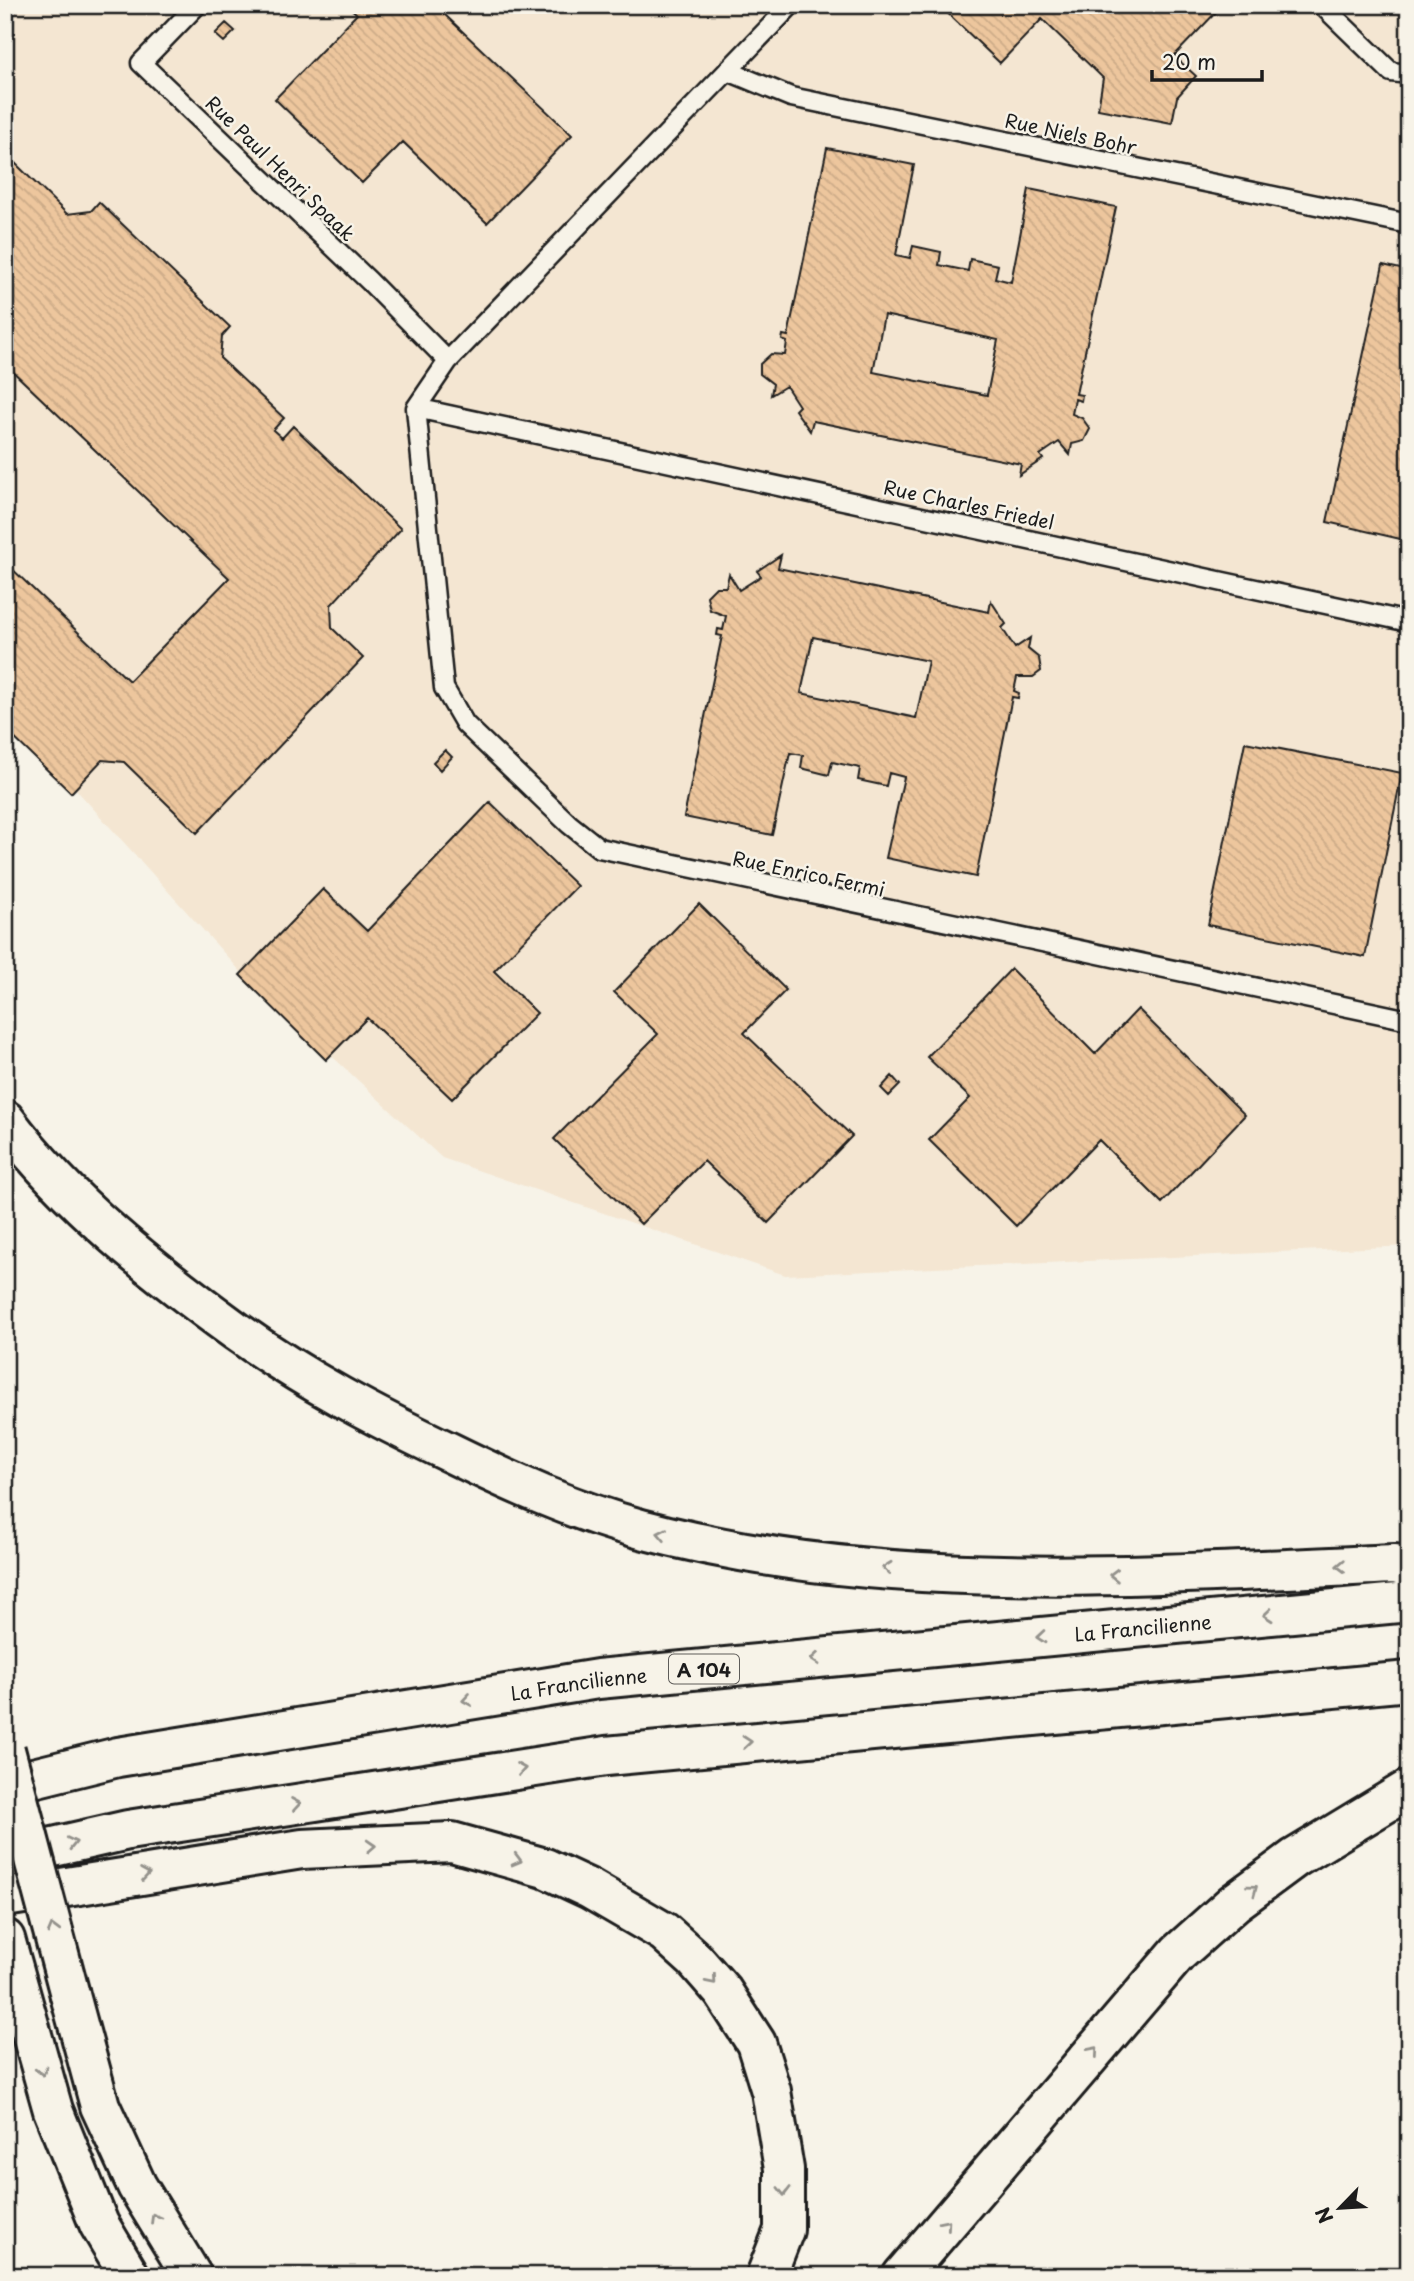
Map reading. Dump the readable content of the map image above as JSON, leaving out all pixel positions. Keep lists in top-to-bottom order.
{
  "streets": {
    "highway": ["La Francilienne", "A 104"],
    "lane": [
      "Rue Niels Bohr",
      "Rue Paul Henri Spaak",
      "Rue Charles Friedel",
      "Rue Enrico Fermi"
    ]
  },
  "crossings": [
    ["Rue Charles Friedel", "Rue Enrico Fermi"]
  ],
  "scale_bar": "20 m",
  "north": "bottom left"
}
